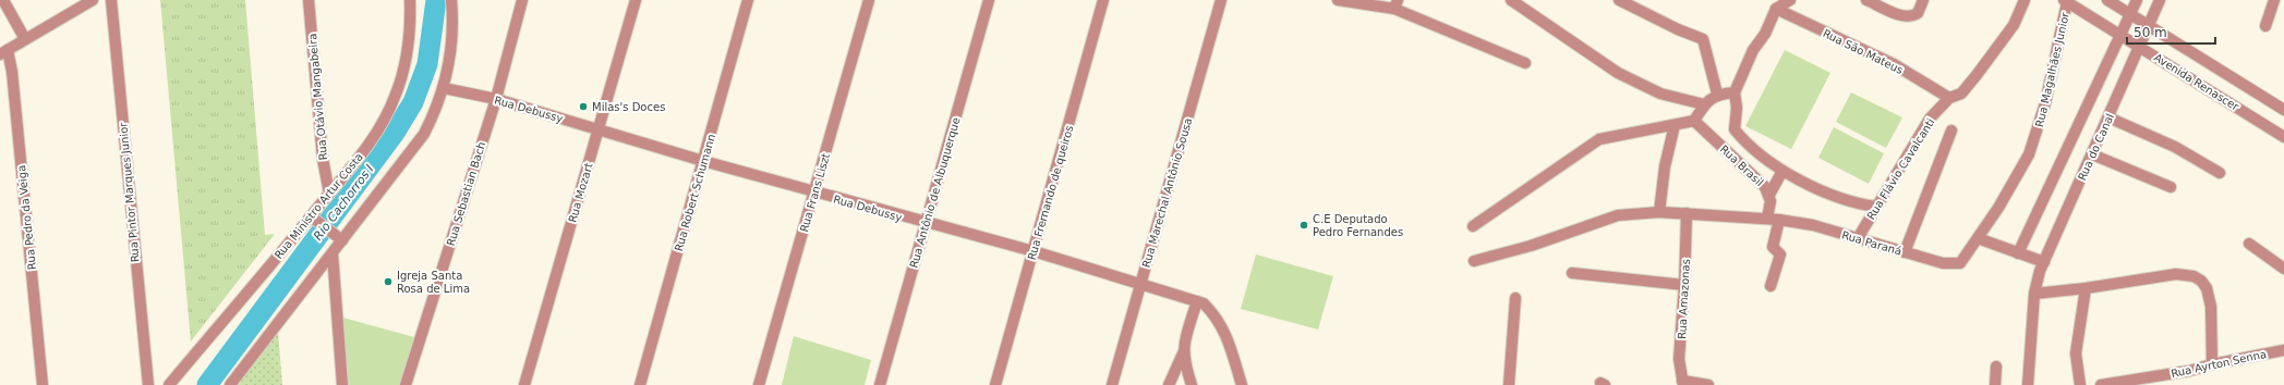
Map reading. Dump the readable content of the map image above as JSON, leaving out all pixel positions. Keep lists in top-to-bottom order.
{
  "streets": {
    "street": [
      "Rua São Mateus",
      "Rua Magalhães Junior",
      "Avenida Renascer",
      "Rua Otávio Mangabeira",
      "Rua Debussy",
      "Rua do Canal",
      "Rua Brasil",
      "Rua Flávio Cavalcanti",
      "Rua Pintor Marques Junior",
      "Rua Mozart",
      "Rua Robert Schumann",
      "Rua Frans Liszt",
      "Rua Antônio de Albuquerque",
      "Rua Frernando de queiros",
      "Rua Marechal Antônio Sousa",
      "Rua Sebastian Bach",
      "Rua Ministro Artur Costa",
      "Rua Pedro da Veiga",
      "Rua Paraná",
      "Rua Amazonas",
      "Rua Ayrton Senna"
    ]
  },
  "crossings": [
    ["Rua São Mateus", "Rua Flávio Cavalcanti"],
    ["Rua Magalhães Junior", "Avenida Renascer"],
    ["Rua Magalhães Junior", "Rua Paraná"],
    ["Avenida Renascer", "Rua do Canal"],
    ["Rua Otávio Mangabeira", "Rua Ministro Artur Costa"],
    ["Rua Debussy", "Rua Mozart"],
    ["Rua Debussy", "Rua Robert Schumann"],
    ["Rua Debussy", "Rua Frans Liszt"],
    ["Rua Debussy", "Rua Antônio de Albuquerque"],
    ["Rua Debussy", "Rua Frernando de queiros"],
    ["Rua Debussy", "Rua Marechal Antônio Sousa"],
    ["Rua Debussy", "Rua Sebastian Bach"],
    ["Rua Brasil", "Rua Paraná"],
    ["Rua Flávio Cavalcanti", "Rua Paraná"],
    ["Rua Paraná", "Rua Amazonas"]
  ],
  "water": ["Rio Cachorros I"],
  "places": ["Milas's Doces", "C.E Deputado Pedro Fernandes", "Igreja Santa Rosa de Lima"],
  "scale_bar": "50 m"
}
